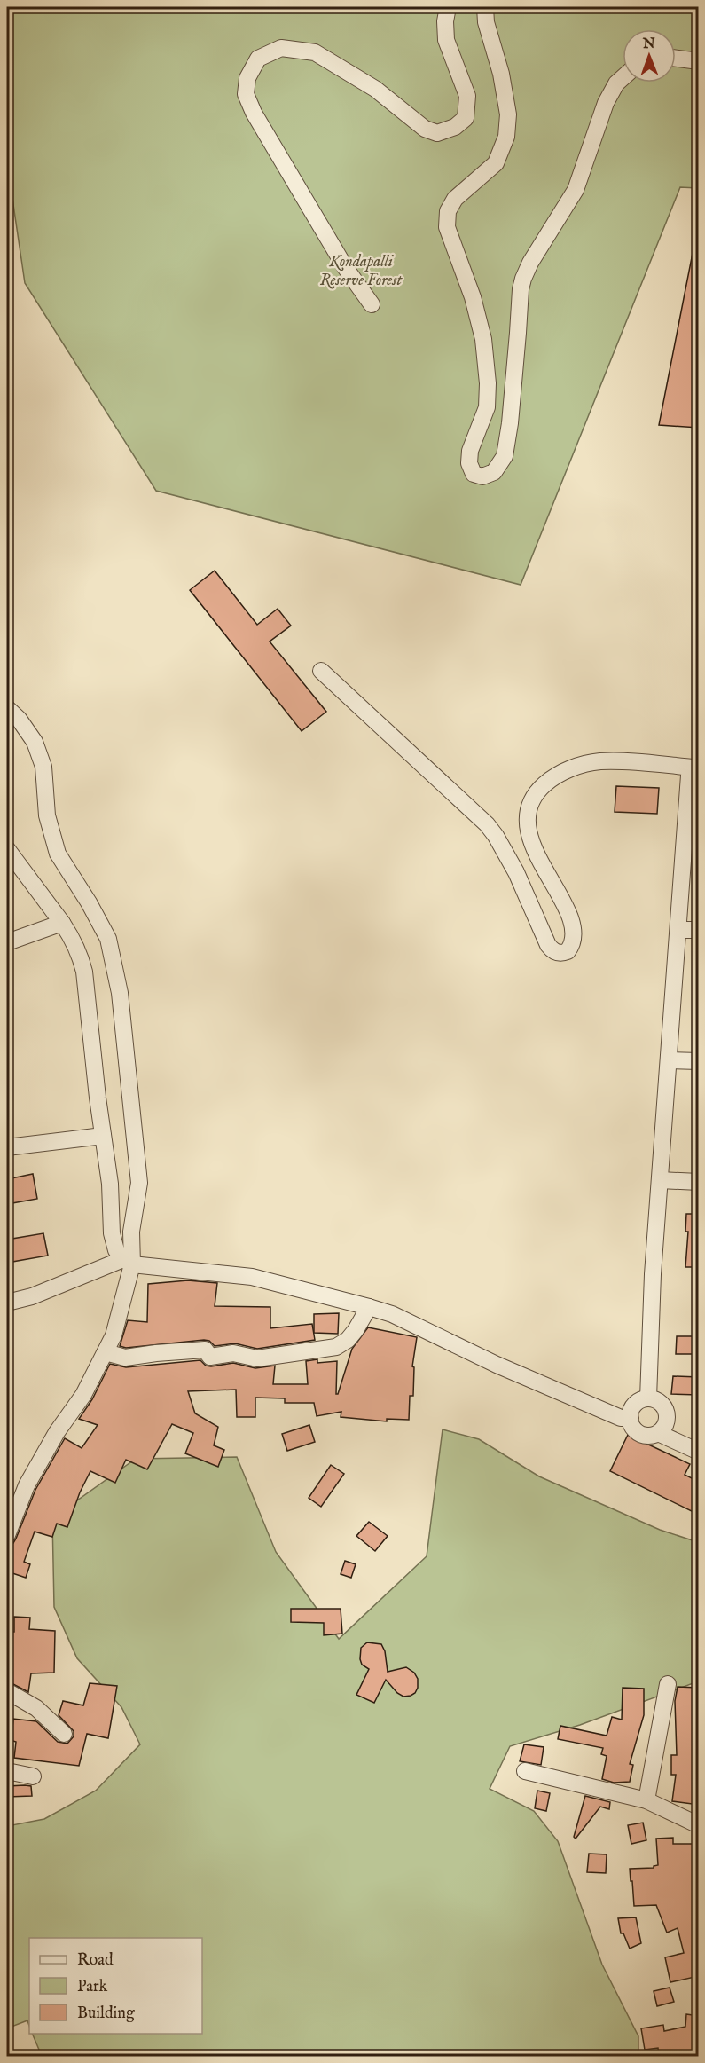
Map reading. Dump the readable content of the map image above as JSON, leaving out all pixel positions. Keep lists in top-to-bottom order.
{
  "parks": ["Kondapalli Reserve Forest"],
  "legend": ["Road", "Park", "Building"],
  "north": "top"
}
